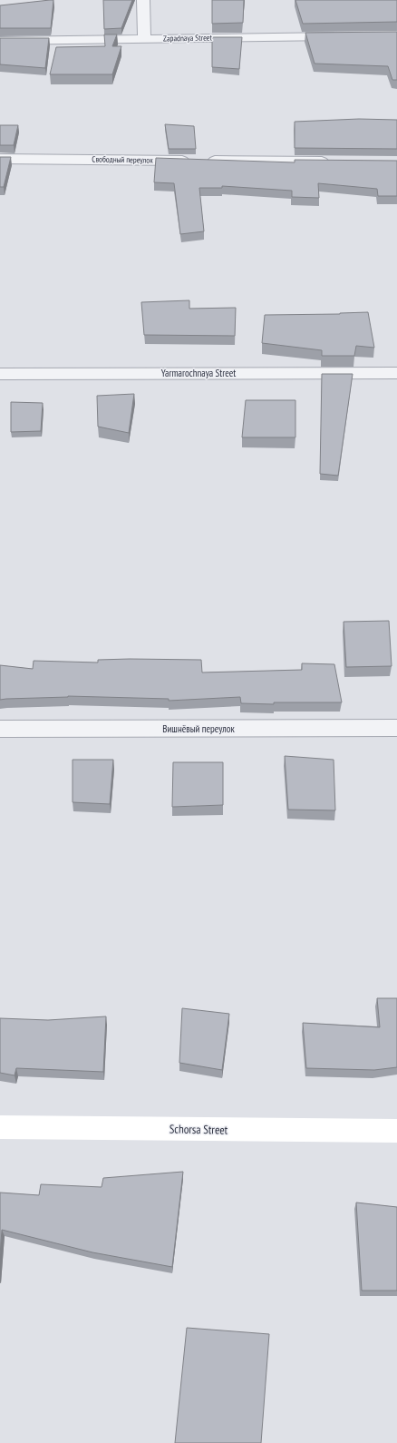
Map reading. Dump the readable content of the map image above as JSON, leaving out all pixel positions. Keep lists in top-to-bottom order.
{
  "streets": {
    "street": [
      "Zapadnaya Street",
      "Свободный переулок",
      "Yarmarochnaya Street",
      "Вишнёвый переулок",
      "Schorsa Street"
    ]
  }
}
